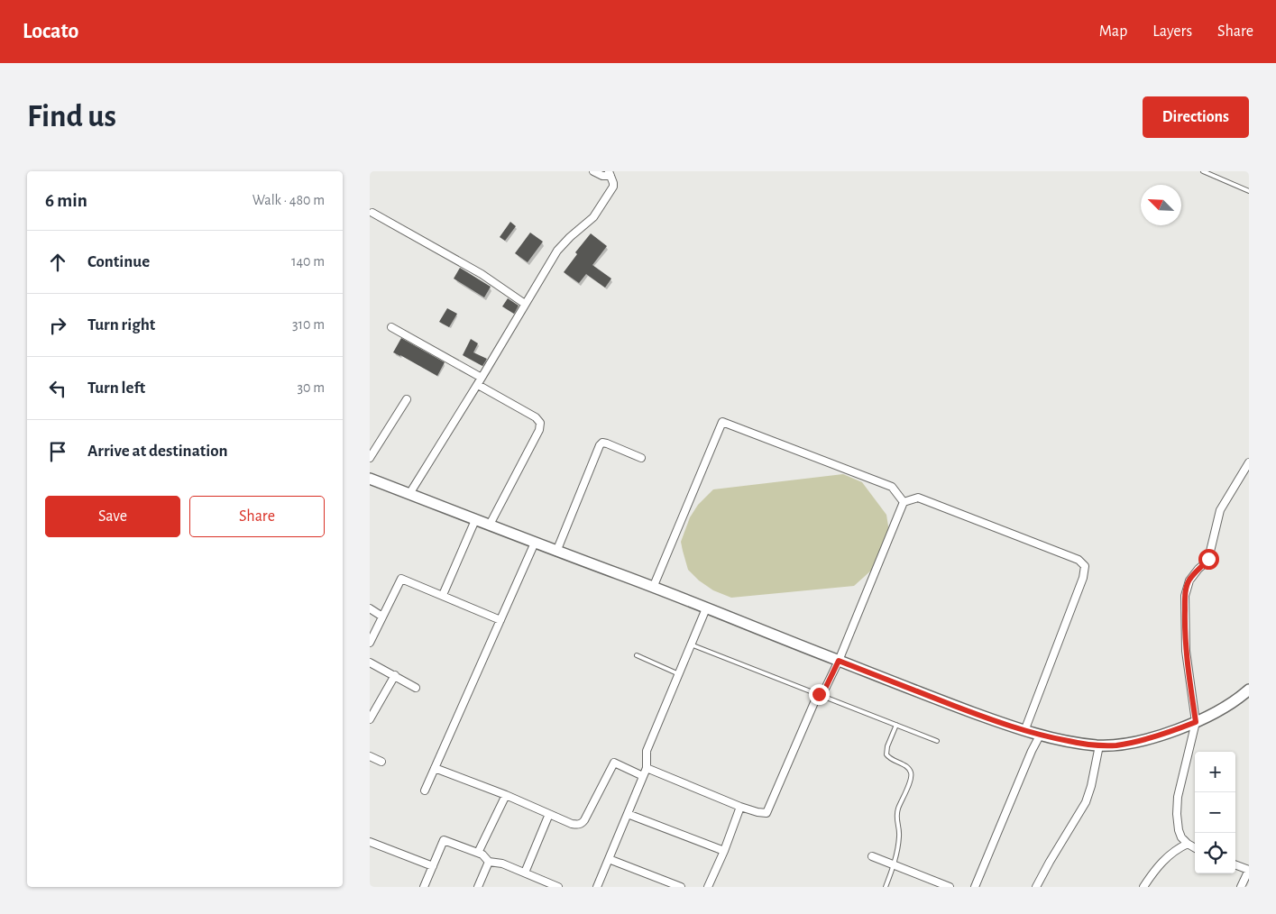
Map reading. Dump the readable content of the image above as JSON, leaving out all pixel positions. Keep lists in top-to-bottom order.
{
  "north": "top left",
  "page": {
    "header": "Locato",
    "nav": ["Map", "Layers", "Share"],
    "buttons": [
      "Directions",
      ["Save", "Share"]
    ],
    "title": "Find us",
    "heading": ["6 min", "Walk · 480 m"],
    "list": [
      ["Continue", "140 m"],
      ["Turn right", "310 m"],
      ["Turn left", "30 m"],
      "Arrive at destination"
    ],
    "map_buttons": ["+", "−"]
  }
}
